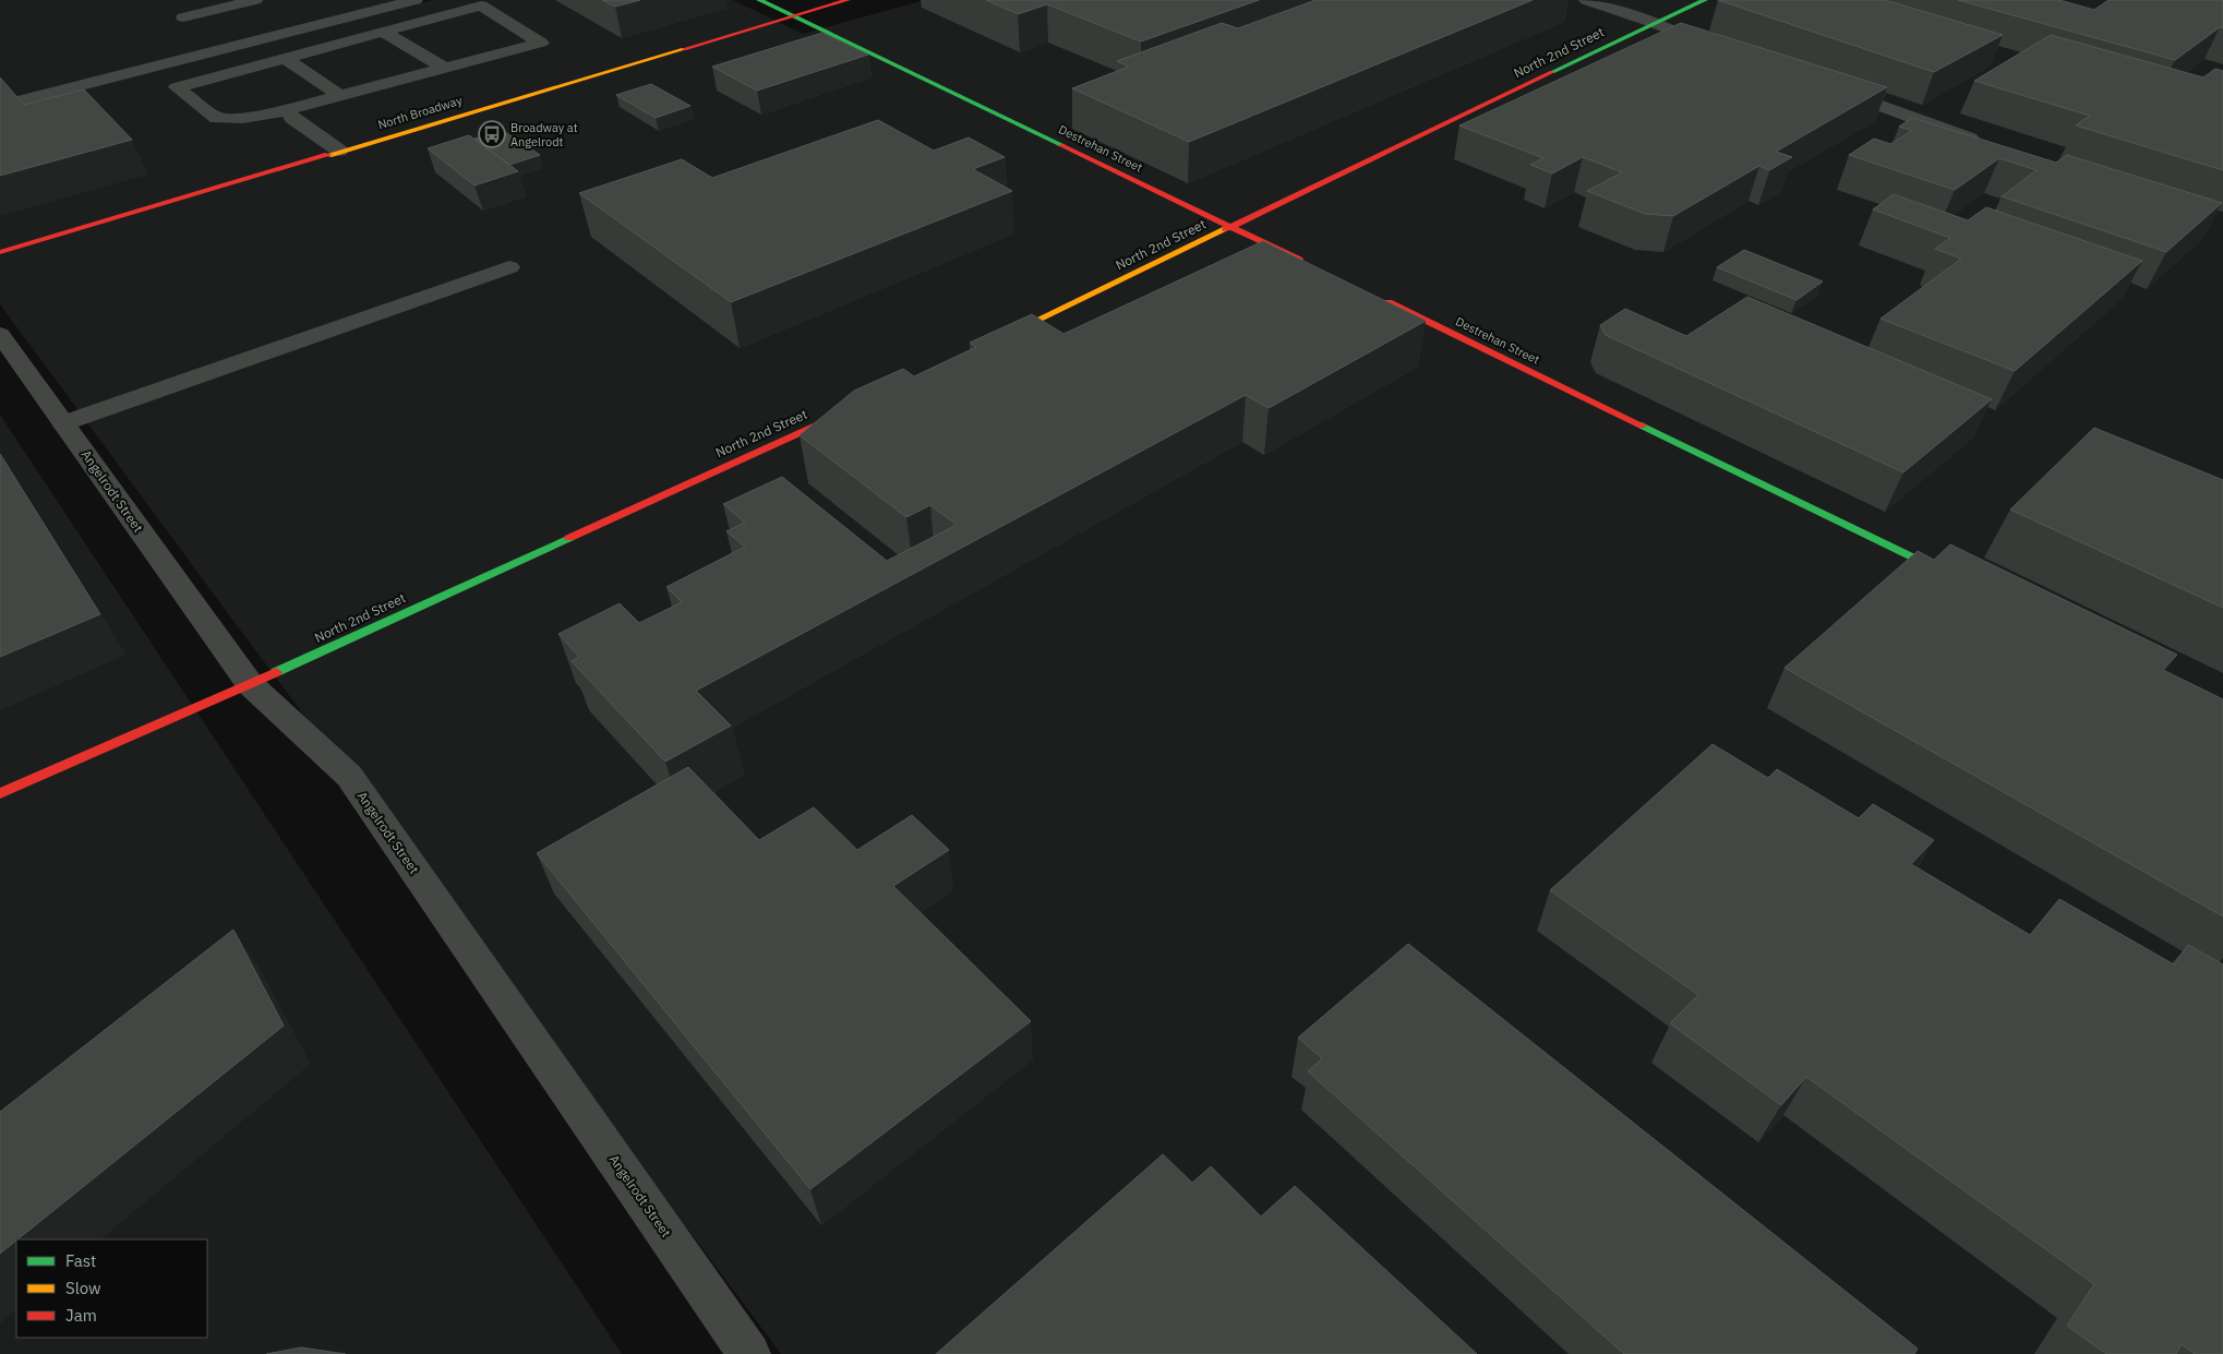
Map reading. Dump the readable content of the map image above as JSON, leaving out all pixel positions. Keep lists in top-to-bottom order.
{
  "streets": {
    "street": [
      "North 2nd Street",
      "North Broadway",
      "Destrehan Street",
      "Angelrodt Street"
    ]
  },
  "crossings": [
    ["North 2nd Street", "Destrehan Street"],
    ["North 2nd Street", "Angelrodt Street"],
    ["North Broadway", "Destrehan Street"]
  ],
  "places": {
    "bus stop": ["Broadway at Angelrodt"]
  },
  "legend": ["Fast", "Slow", "Jam"]
}
